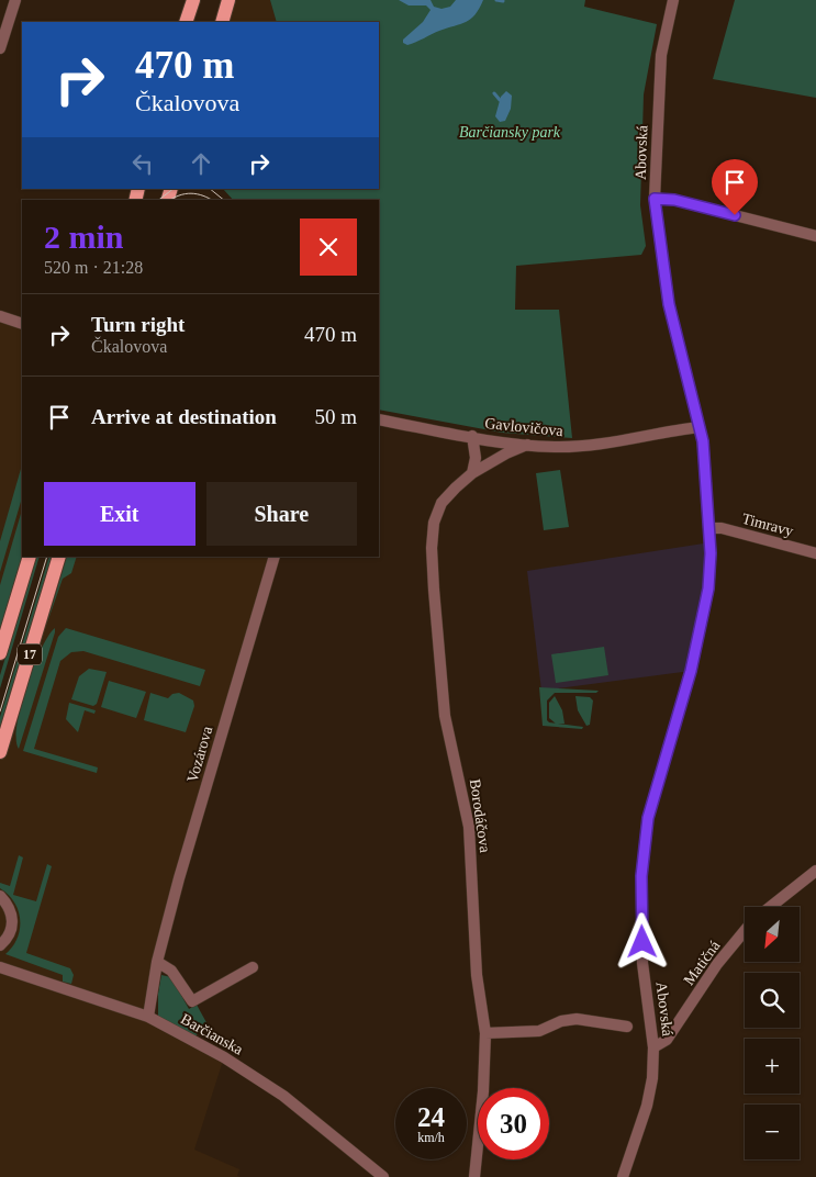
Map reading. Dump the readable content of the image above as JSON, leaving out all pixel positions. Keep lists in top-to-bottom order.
{
  "streets": {
    "main road": ["17"],
    "street": [
      "Abovská",
      "Gavlovičova",
      "Timravy",
      "Vozárova",
      "Borodáčova",
      "Matičná",
      "Barčianska"
    ]
  },
  "crossings": [
    ["Abovská", "Gavlovičova"],
    ["Abovská", "Timravy"],
    ["Abovská", "Matičná"],
    ["Gavlovičova", "Borodáčova"],
    ["Vozárova", "Barčianska"]
  ],
  "parks": ["Barčiansky park"],
  "north": "bottom left",
  "page": {
    "turn": ["470 m", "Čkalovova"],
    "heading": ["2 min", "520 m · 21:28"],
    "list": [
      {
        "name": "Turn right",
        "note": "Čkalovova",
        "value": "470 m"
      },
      {
        "name": "Arrive at destination",
        "value": "50 m"
      }
    ],
    "buttons": ["Exit", "Share"],
    "map_buttons": ["+", "−"],
    "speed": "24 km/h",
    "limit": "30"
  }
}
